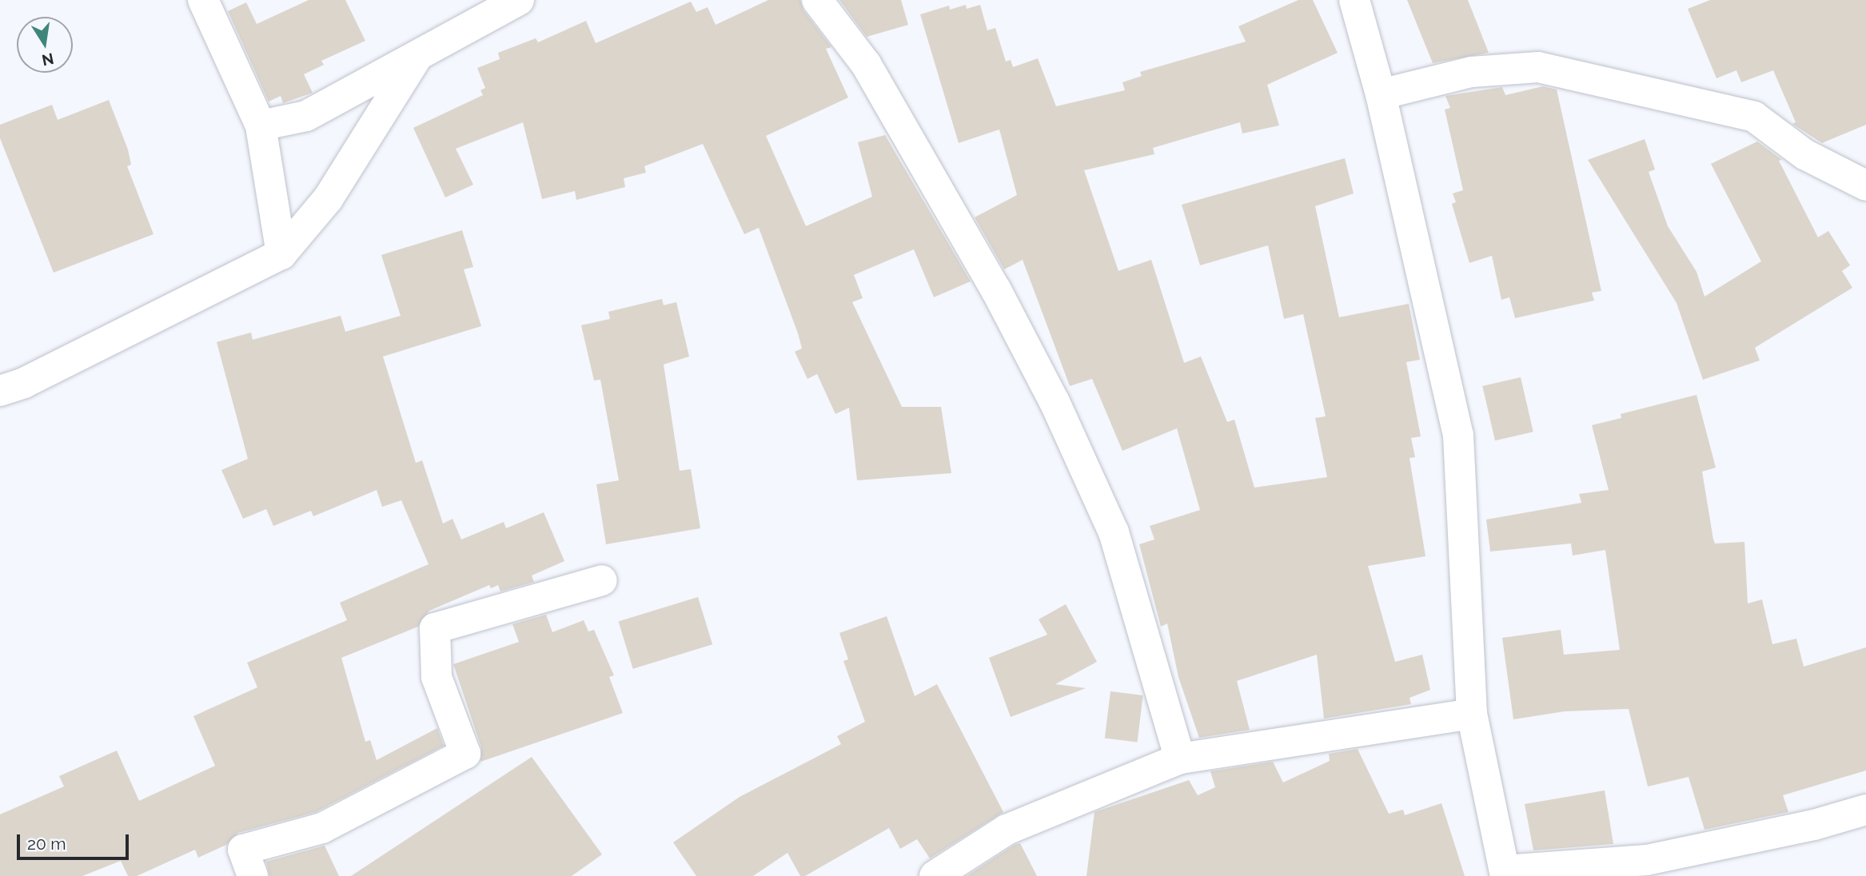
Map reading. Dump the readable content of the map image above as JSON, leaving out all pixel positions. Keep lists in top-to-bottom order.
{
  "scale_bar": "20 m",
  "north": "bottom"
}
